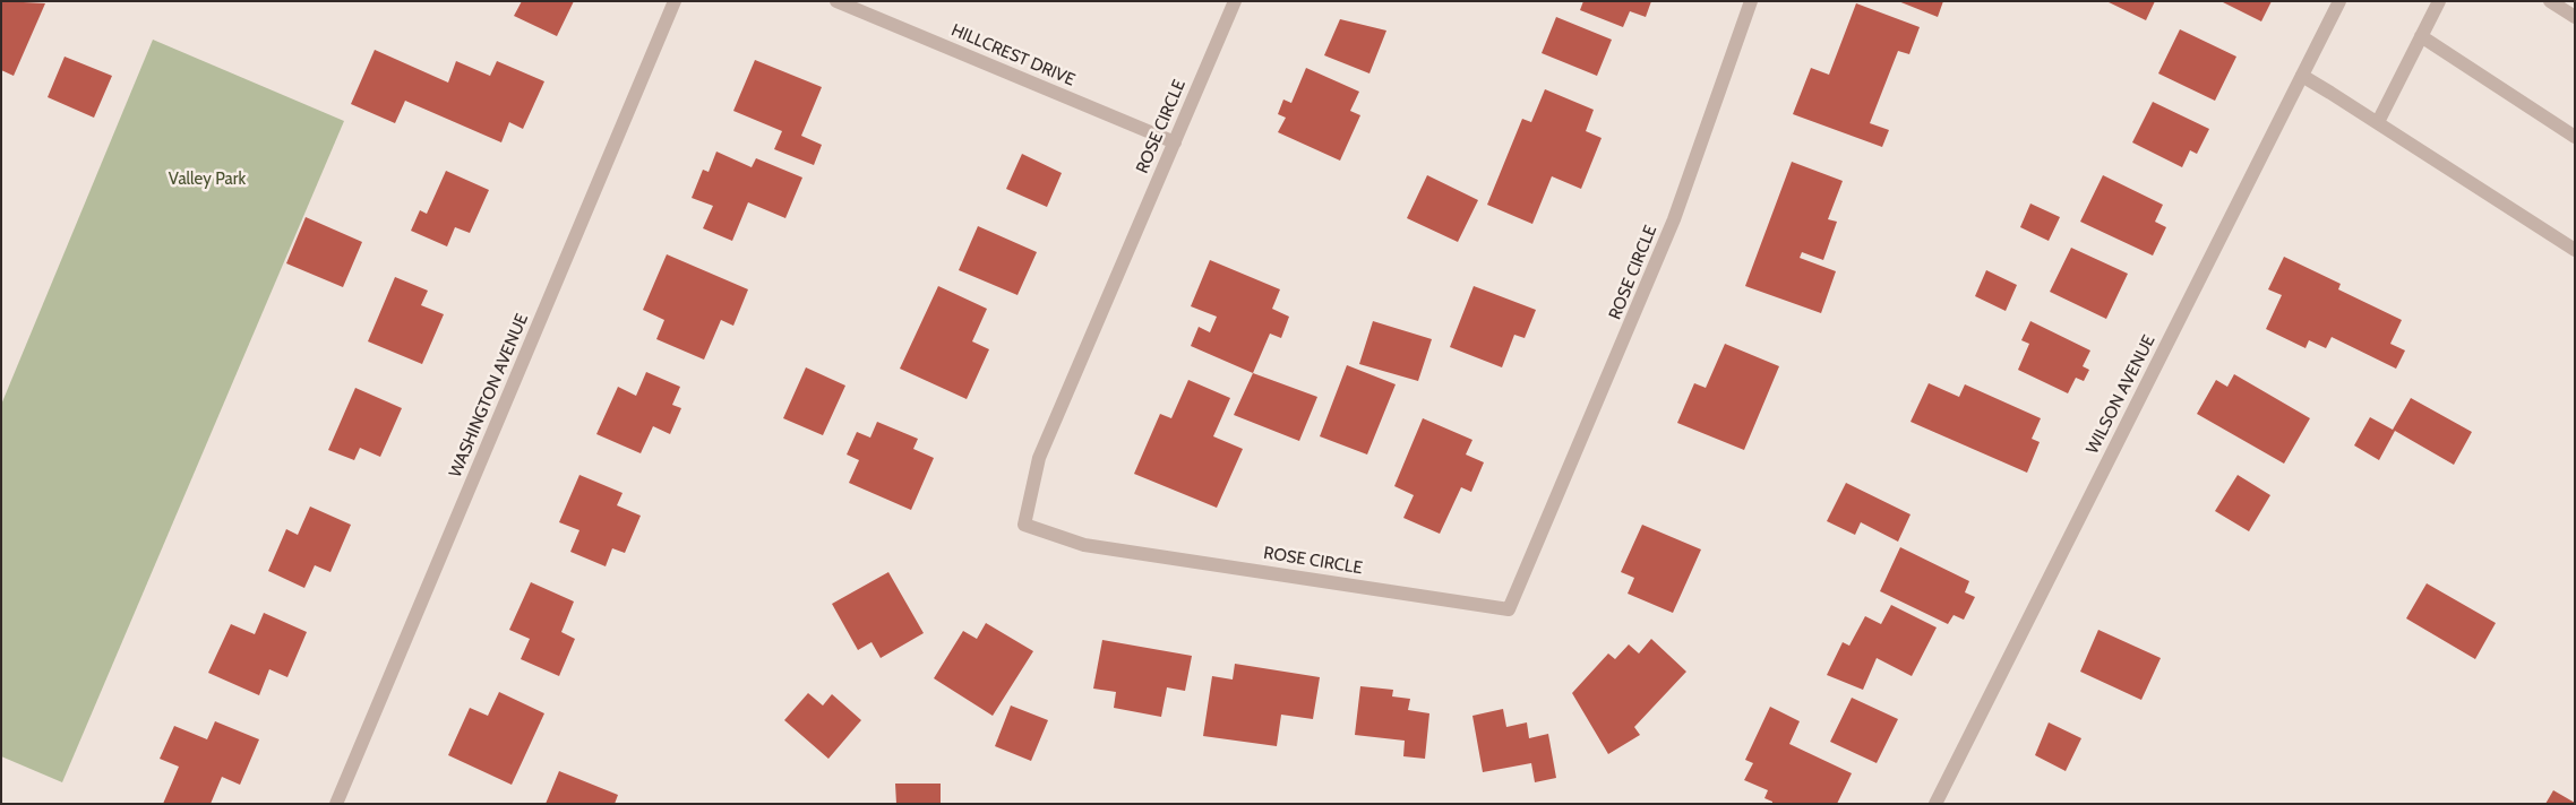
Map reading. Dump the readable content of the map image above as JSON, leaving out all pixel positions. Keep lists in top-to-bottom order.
{
  "streets": {
    "street": [
      "HILLCREST DRIVE",
      "ROSE CIRCLE",
      "WILSON AVENUE",
      "WASHINGTON AVENUE"
    ]
  },
  "crossings": [
    ["HILLCREST DRIVE", "ROSE CIRCLE"]
  ],
  "parks": ["Valley Park"]
}
